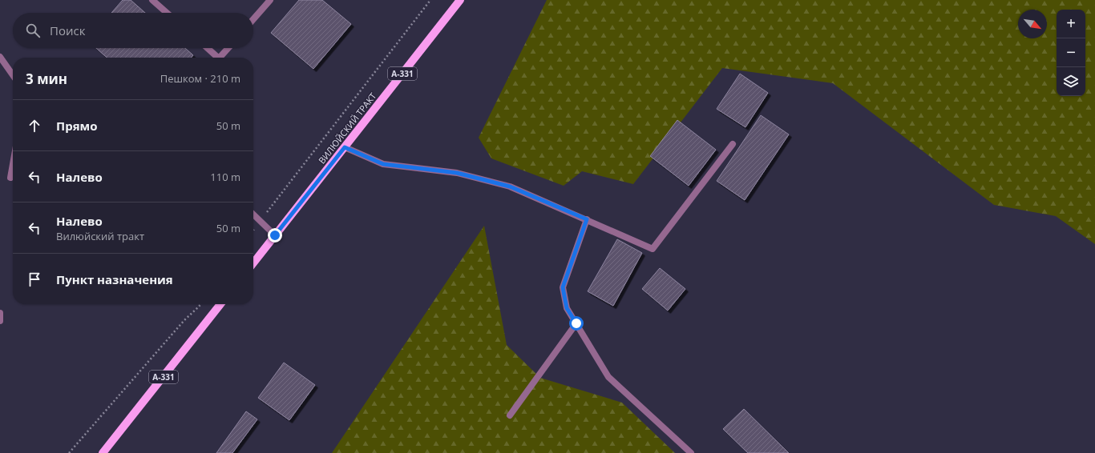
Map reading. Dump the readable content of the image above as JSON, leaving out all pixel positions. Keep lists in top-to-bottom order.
{
  "streets": {
    "main road": ["А-331", "ВИЛЮЙСКИЙ ТРАКТ"]
  },
  "north": "bottom right",
  "page": {
    "map_buttons": ["+", "−"],
    "search": "Поиск",
    "heading": ["3 мин", "Пешком · 210 m"],
    "list": [
      ["Прямо", "50 m"],
      ["Налево", "110 m"],
      ["Налево", "Вилюйский тракт", "50 m"],
      "Пункт назначения"
    ]
  }
}
